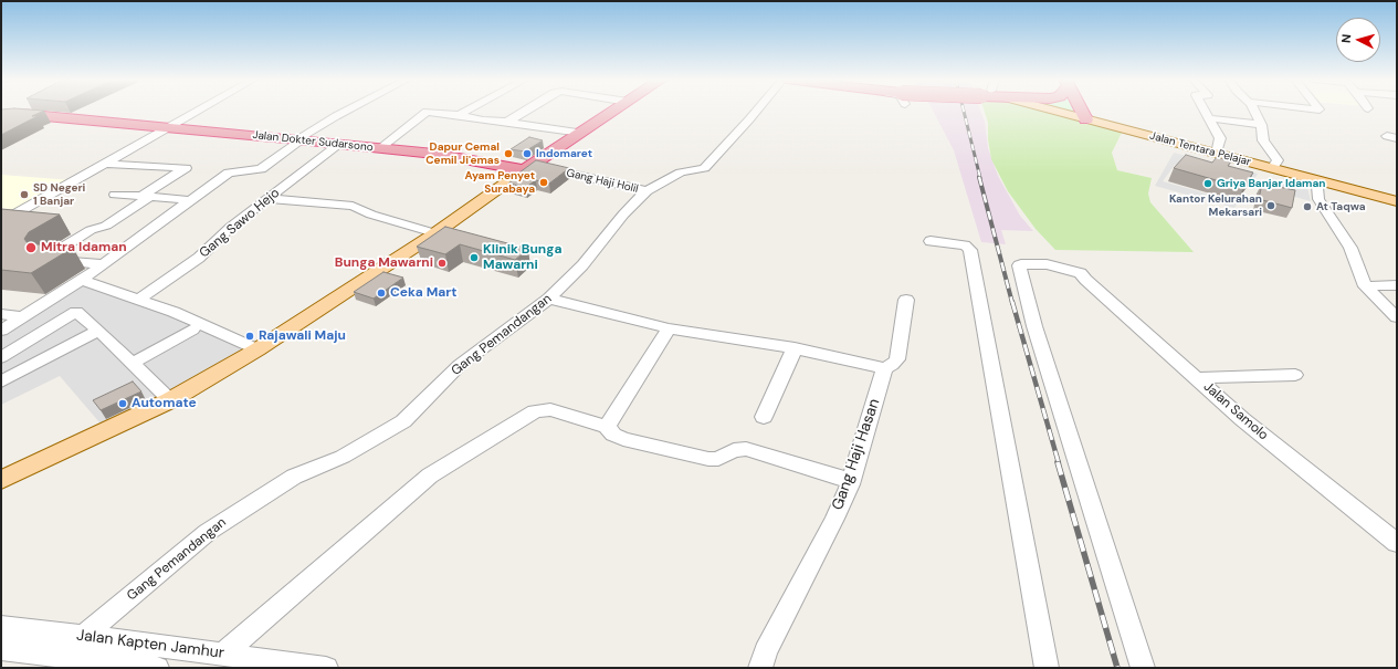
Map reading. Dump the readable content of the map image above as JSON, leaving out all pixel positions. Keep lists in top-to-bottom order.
{
  "streets": {
    "highway": ["Jalan Dokter Sudarsono"],
    "main road": ["Jalan Tentara Pelajar"],
    "street": [
      "Gang Haji Holil",
      "Gang Sawo Hejo",
      "Gang Pemandangan",
      "Jalan Samolo",
      "Gang Haji Hasan",
      "Jalan Kapten Jamhur"
    ]
  },
  "crossings": [
    ["Jalan Dokter Sudarsono", "Gang Haji Holil"],
    ["Jalan Dokter Sudarsono", "Gang Sawo Hejo"],
    ["Gang Haji Holil", "Gang Pemandangan"],
    ["Gang Pemandangan", "Jalan Kapten Jamhur"]
  ],
  "places": [
    "Dapur Cemal Cemil Ji'emas",
    "Indomaret",
    "Ayam Penyet Surabaya",
    "Griya Banjar Idaman",
    "SD Negeri 1 Banjar",
    "Kantor Kelurahan Mekarsari",
    "At Taqwa",
    "Mitra Idaman",
    "Klinik Bunga Mawarni",
    "Bunga Mawarni",
    "Ceka Mart",
    "Rajawali Maju",
    "Automate"
  ],
  "north": "left"
}
